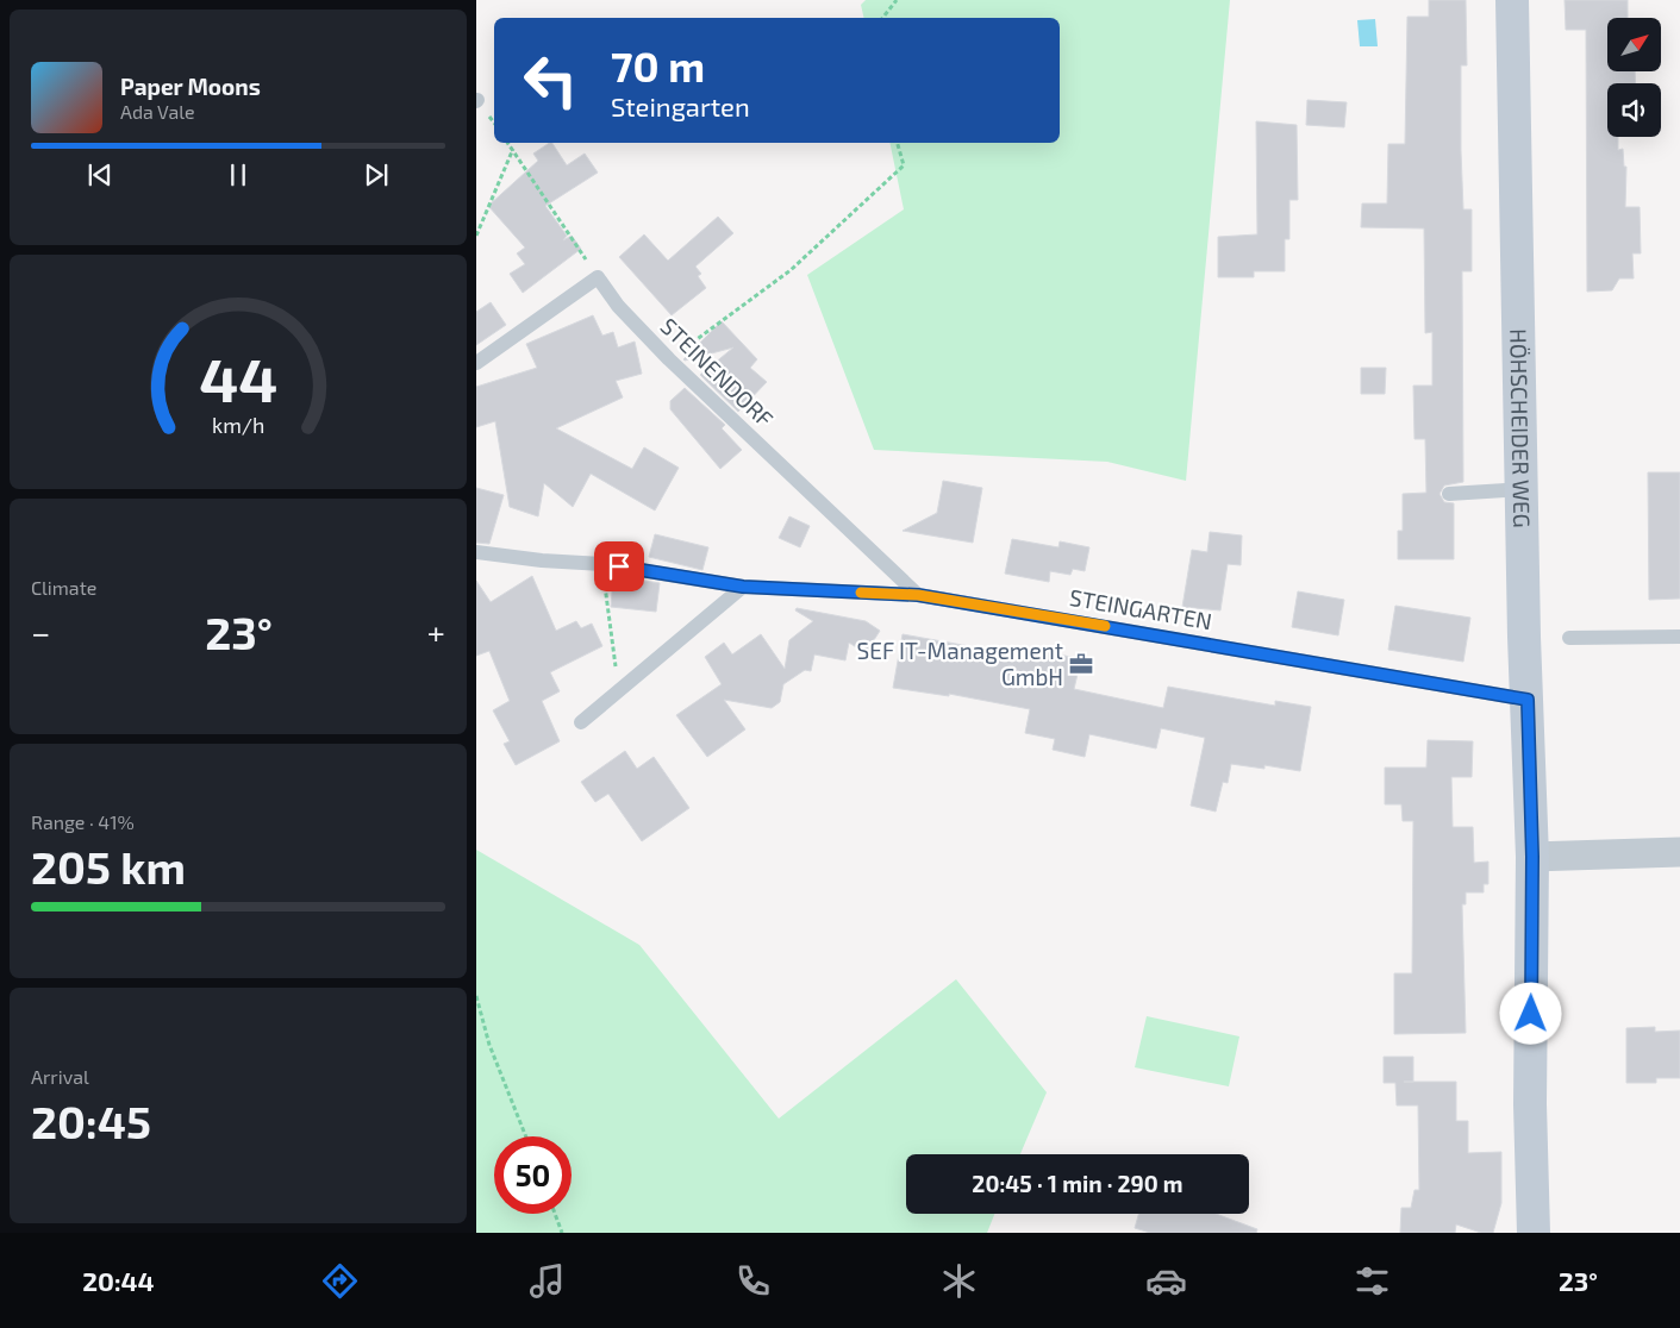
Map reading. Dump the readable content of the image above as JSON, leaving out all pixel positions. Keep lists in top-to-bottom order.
{
  "streets": {
    "main road": ["HÖHSCHEIDER WEG"],
    "lane": ["STEINENDORF", "STEINGARTEN"]
  },
  "crossings": [
    ["STEINENDORF", "STEINGARTEN"],
    ["HÖHSCHEIDER WEG", "STEINGARTEN"]
  ],
  "places": {
    "office": ["SEF IT-Management GmbH"]
  },
  "north": "top right",
  "page": {
    "turn": ["70 m", "Steingarten"],
    "song": ["Paper Moons", "Ada Vale"],
    "tile": [
      "Climate",
      ["Range · 41%", "205 km"],
      ["Arrival", "20:45"]
    ],
    "heat": ["−", "23°", "+"],
    "limit": "50",
    "trip": "20:45 · 1 min · 290 m",
    "tabs": ["20:44", "23°"],
    "gauge": ["44", "km/h"]
  }
}
